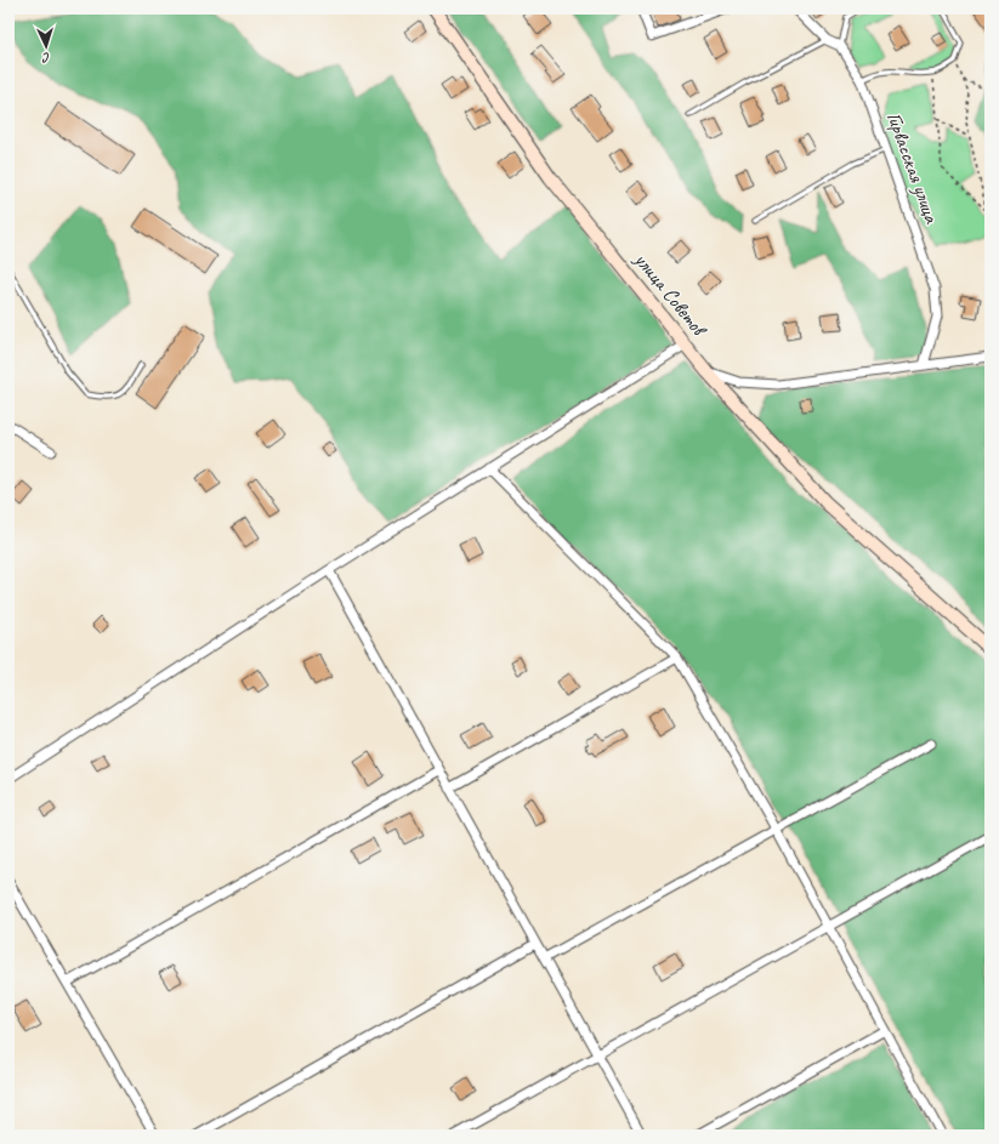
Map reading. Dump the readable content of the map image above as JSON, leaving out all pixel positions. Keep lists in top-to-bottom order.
{
  "streets": {
    "main road": ["улица Советов"],
    "street": ["Гирвасская улица"]
  },
  "north": "bottom"
}
